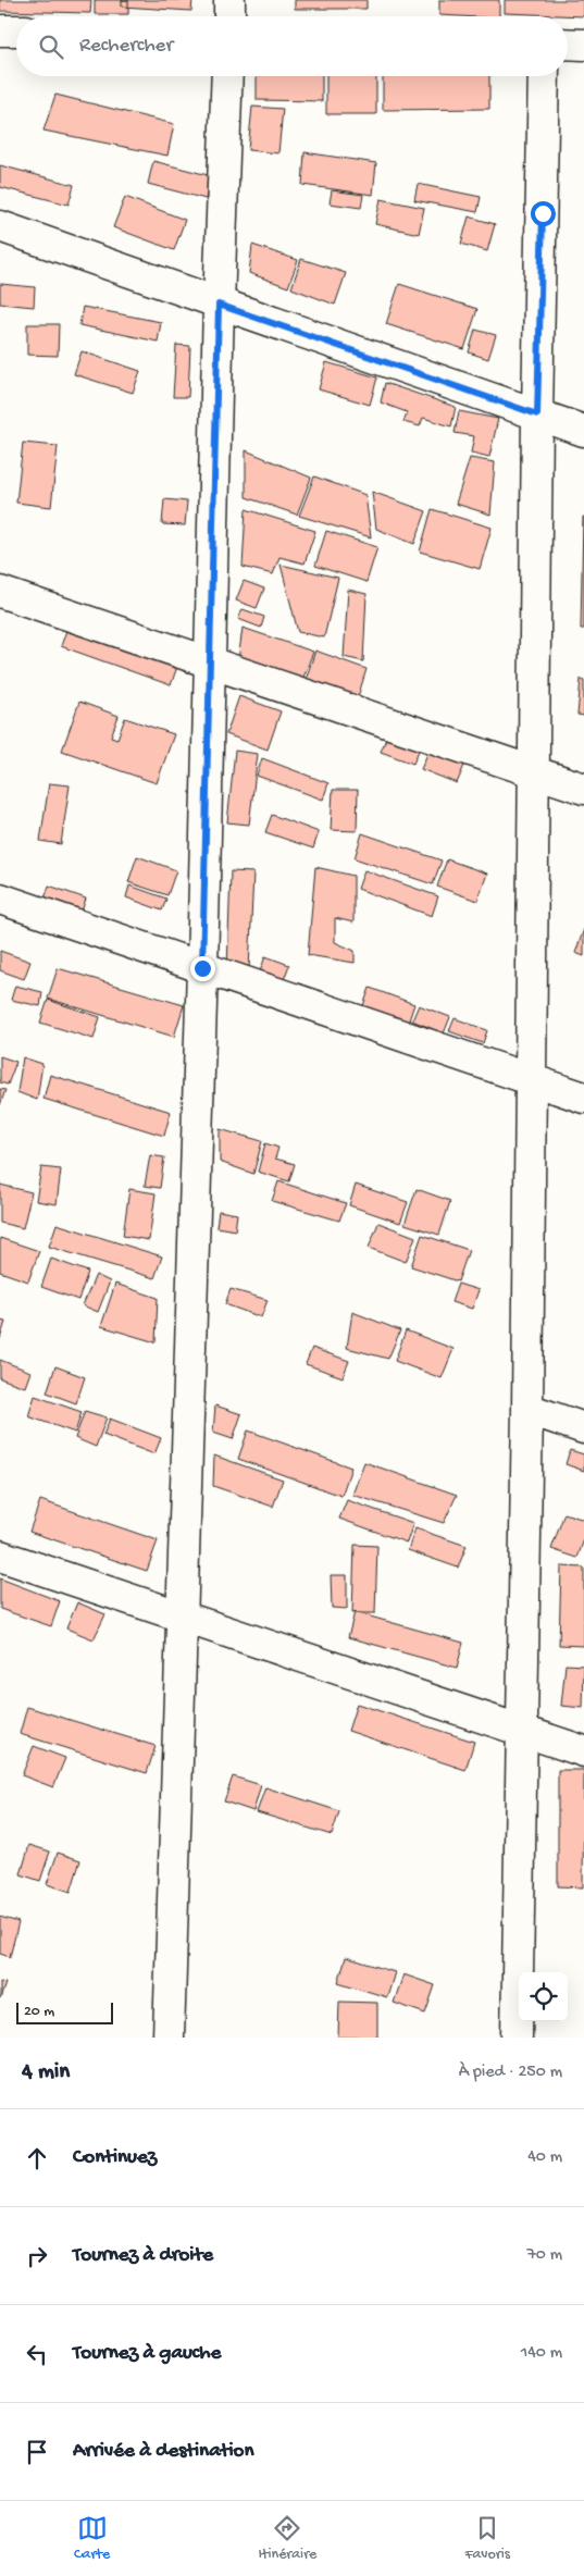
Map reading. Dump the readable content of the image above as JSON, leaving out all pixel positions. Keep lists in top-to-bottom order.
{
  "scale_bar": "20 m",
  "page": {
    "search": "Rechercher",
    "scale": "20 m",
    "heading": ["4 min", "À pied · 250 m"],
    "list": [
      ["Continuez", "40 m"],
      ["Tournez à droite", "70 m"],
      ["Tournez à gauche", "140 m"],
      "Arrivée à destination"
    ],
    "nav": ["Carte", "Itinéraire", "Favoris"]
  }
}
